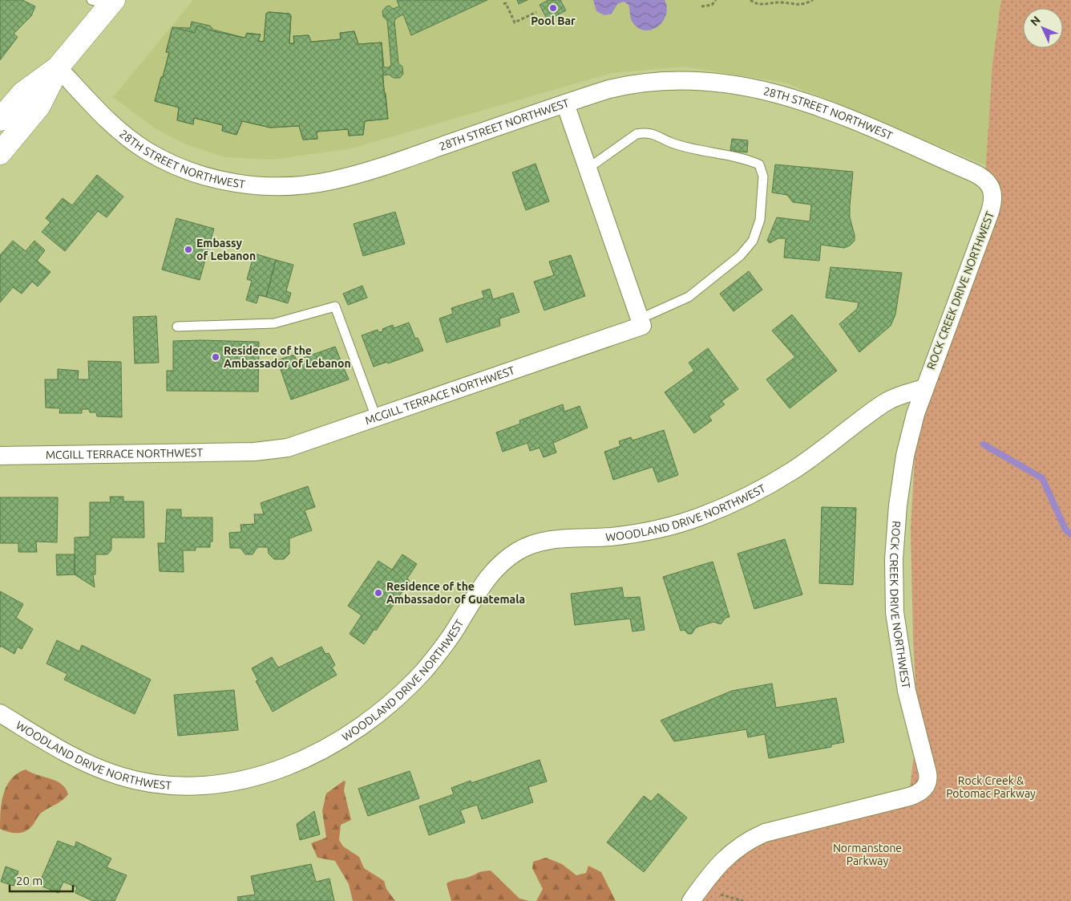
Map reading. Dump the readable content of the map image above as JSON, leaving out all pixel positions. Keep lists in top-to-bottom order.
{
  "streets": {
    "street": [
      "28TH STREET NORTHWEST",
      "ROCK CREEK DRIVE NORTHWEST",
      "MCGILL TERRACE NORTHWEST",
      "WOODLAND DRIVE NORTHWEST"
    ]
  },
  "crossings": [
    ["28TH STREET NORTHWEST", "ROCK CREEK DRIVE NORTHWEST"],
    ["ROCK CREEK DRIVE NORTHWEST", "WOODLAND DRIVE NORTHWEST"]
  ],
  "parks": ["Rock Creek & Potomac Parkway", "Normanstone Parkway"],
  "places": [
    "Pool Bar",
    "Embassy of Lebanon",
    "Residence of the Ambassador of Lebanon",
    "Residence of the Ambassador of Guatemala"
  ],
  "scale_bar": "20 m",
  "north": "top left"
}
